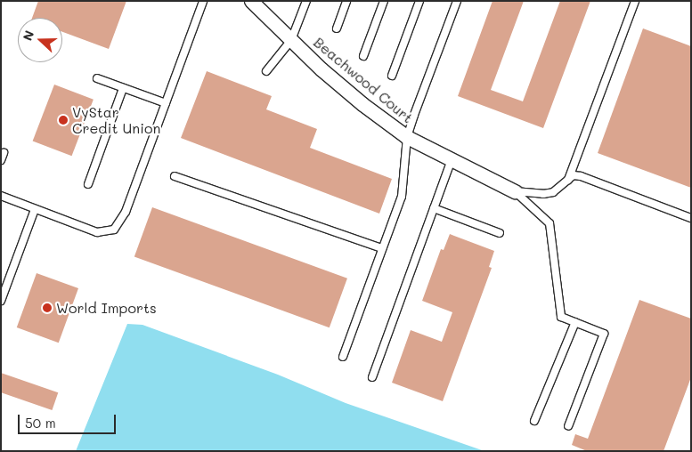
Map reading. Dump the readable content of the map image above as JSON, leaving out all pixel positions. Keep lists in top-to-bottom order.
{
  "streets": {
    "street": ["Beachwood Court"]
  },
  "places": ["VyStar Credit Union", "World Imports"],
  "scale_bar": "50 m",
  "north": "left"
}
